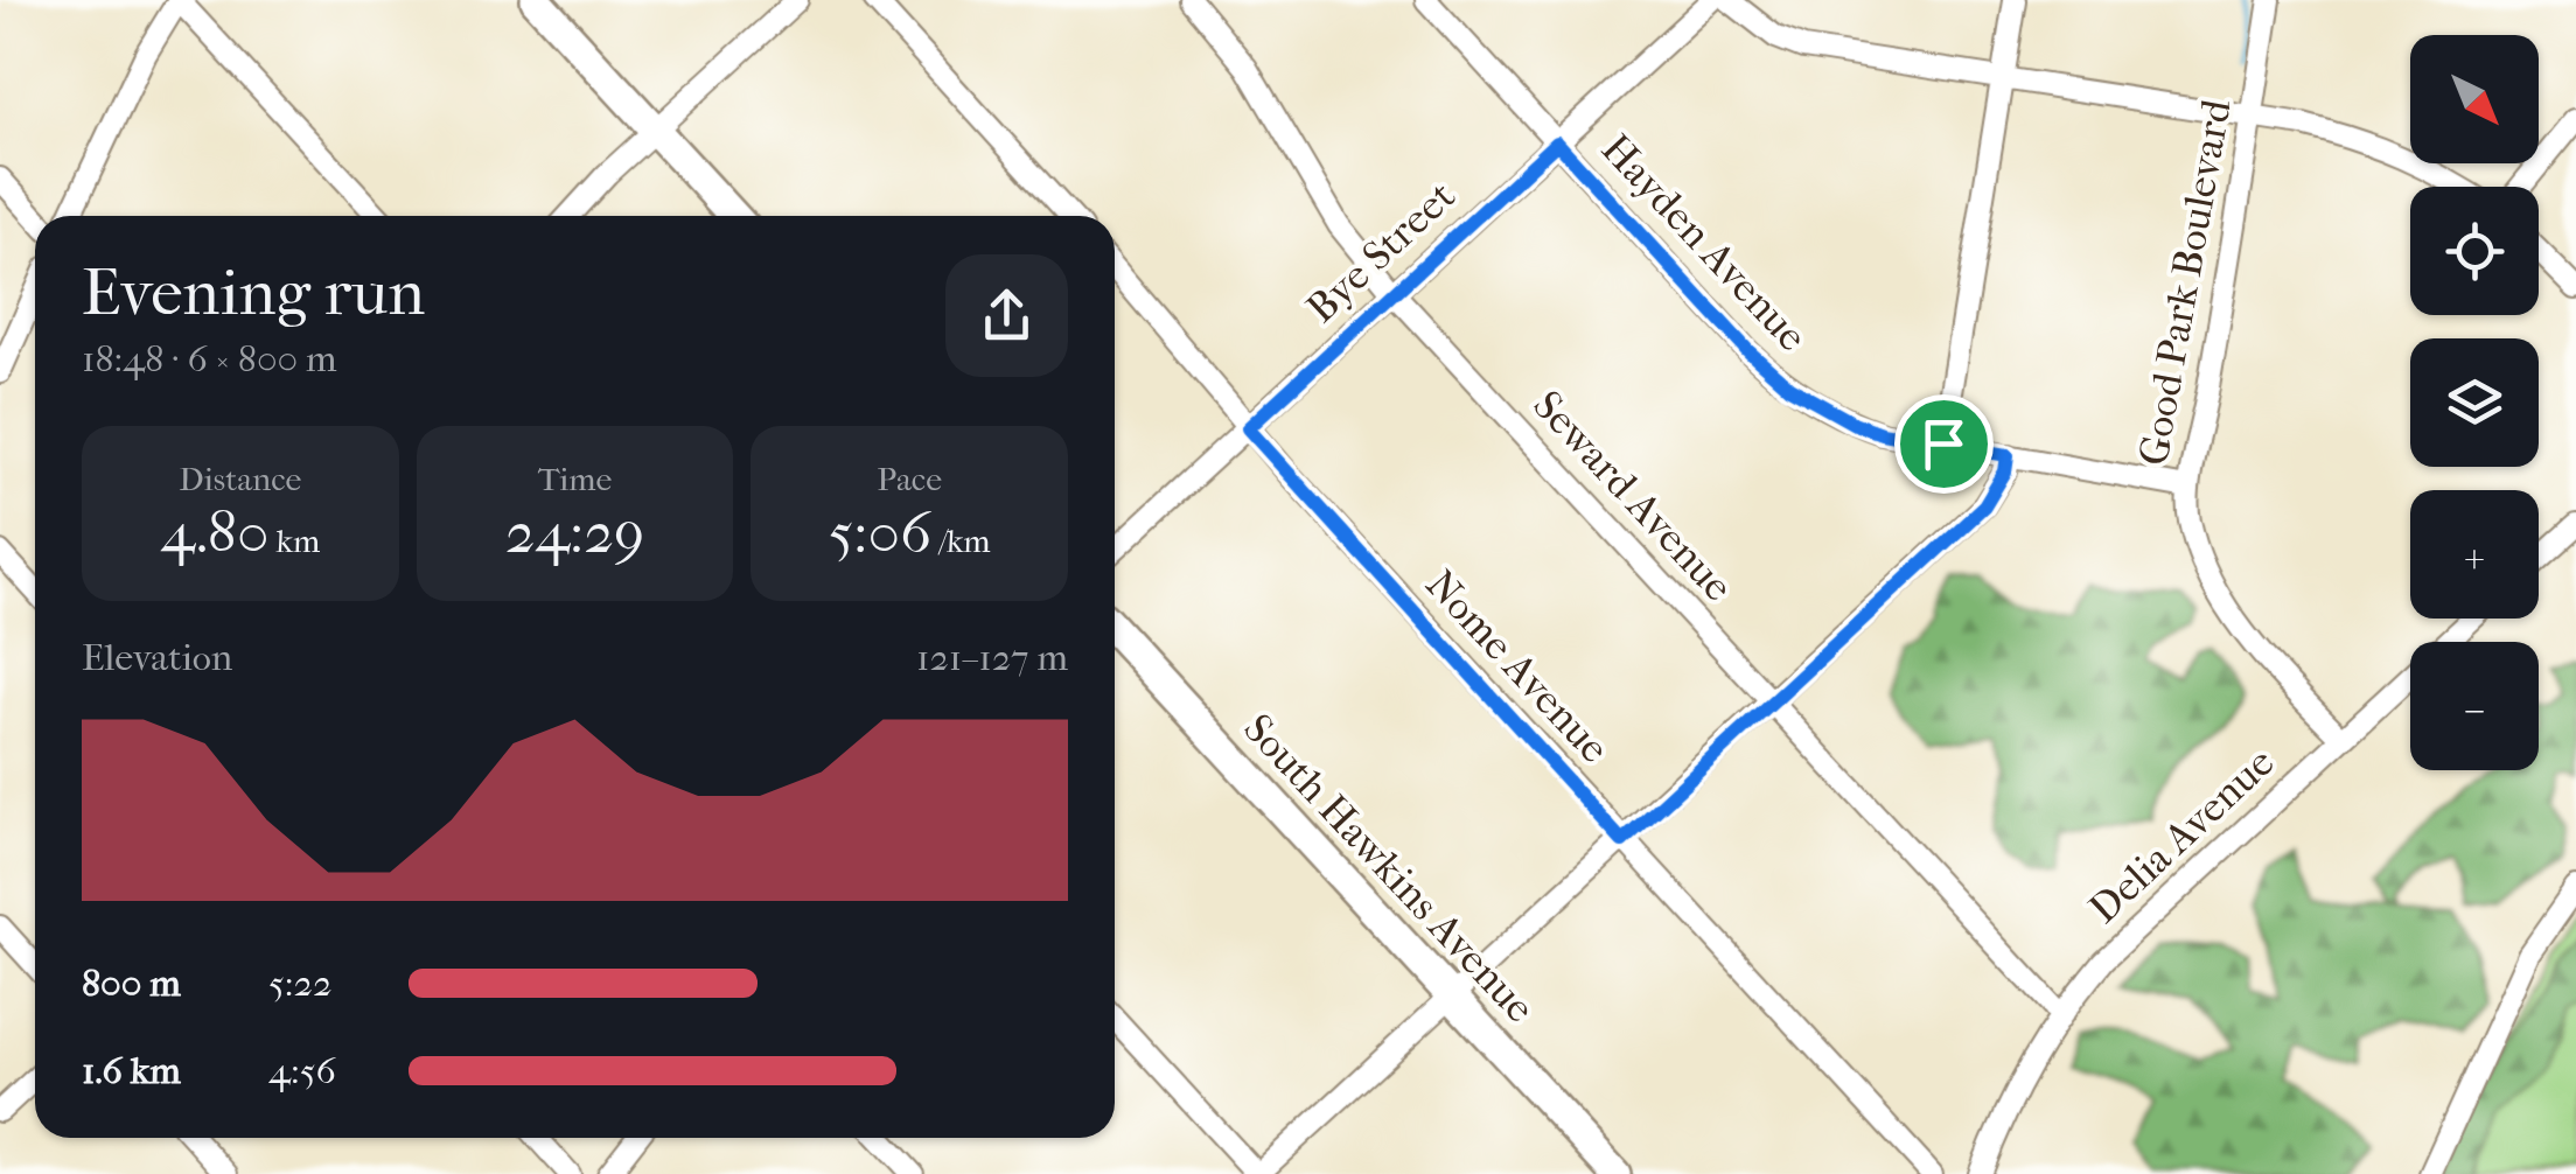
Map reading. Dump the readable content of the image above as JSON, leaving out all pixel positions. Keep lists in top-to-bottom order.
{
  "streets": {
    "main road": ["South Hawkins Avenue"],
    "street": [
      "Hayden Avenue",
      "Bye Street",
      "Good Park Boulevard",
      "Seward Avenue",
      "Nome Avenue",
      "Delia Avenue"
    ]
  },
  "crossings": [
    ["Hayden Avenue", "Bye Street"],
    ["Hayden Avenue", "Good Park Boulevard"],
    ["Bye Street", "Seward Avenue"],
    ["Bye Street", "Nome Avenue"],
    ["Good Park Boulevard", "Delia Avenue"],
    ["Seward Avenue", "Delia Avenue"]
  ],
  "north": "bottom right",
  "page": {
    "map_buttons": ["+", "−"],
    "heading": ["Evening run", "18:48 · 6 × 800 m"],
    "stats": [
      ["Distance", "4.80 km"],
      ["Time", "24:29"],
      ["Pace", "5:06 /km"]
    ],
    "chart": ["Elevation", "121–127 m"],
    "list": [
      {
        "name": "800 m",
        "note": "5:22"
      },
      {
        "name": "1.6 km",
        "note": "4:56"
      }
    ]
  }
}
